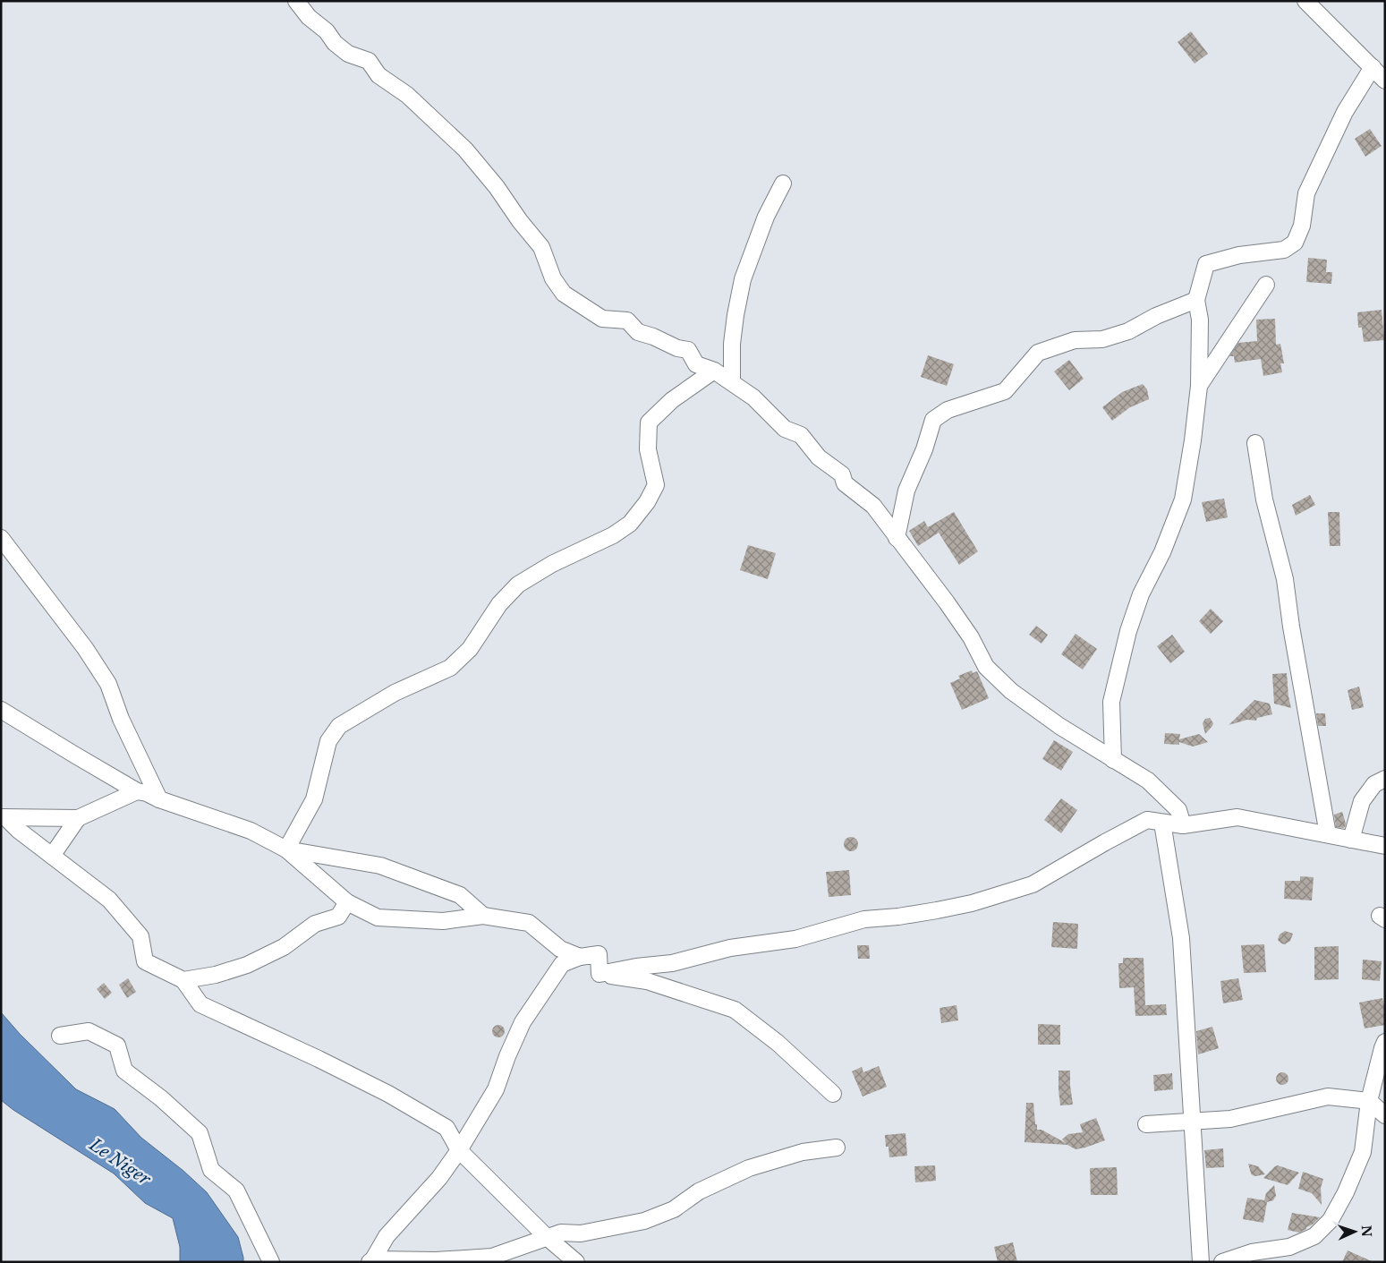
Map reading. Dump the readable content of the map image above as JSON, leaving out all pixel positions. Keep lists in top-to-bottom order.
{
  "water": ["Le Niger"],
  "north": "right"
}
